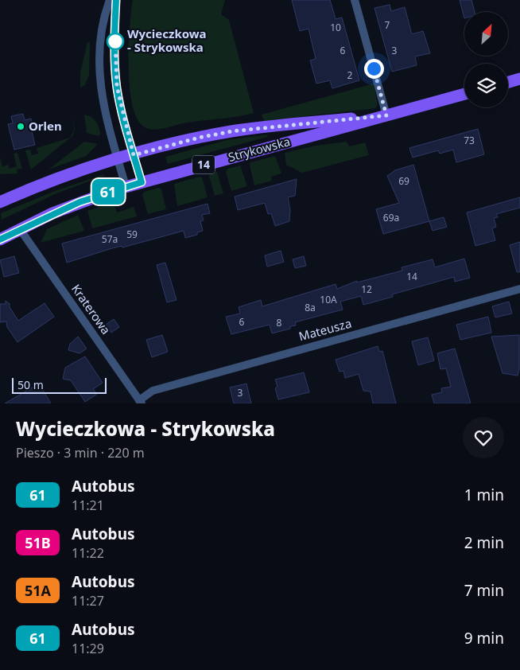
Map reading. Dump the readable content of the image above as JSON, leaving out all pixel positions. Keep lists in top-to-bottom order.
{
  "streets": {
    "main road": ["Strykowska", "14"],
    "street": ["Kraterowa", "Mateusza"]
  },
  "crossings": [
    ["Strykowska", "Kraterowa"],
    ["Kraterowa", "Mateusza"]
  ],
  "places": ["Wycieczkowa - Strykowska", "Orlen"],
  "lines": ["bus line 61"],
  "house_numbers": [
    "7",
    "10",
    "6",
    "3",
    "2",
    "73",
    "69",
    "69a",
    "59",
    "57a",
    "14",
    "12",
    "10A",
    "8a",
    "6",
    "8",
    "3"
  ],
  "scale_bar": "50 m",
  "north": "top right",
  "page": {
    "on_map": "61",
    "scale": "50 m",
    "heading": ["Wycieczkowa - Strykowska", "Pieszo · 3 min · 220 m"],
    "list": [
      {
        "mark": "61",
        "name": "Autobus",
        "note": "11:21",
        "value": "1 min"
      },
      {
        "mark": "51B",
        "name": "Autobus",
        "note": "11:22",
        "value": "2 min"
      },
      {
        "mark": "51A",
        "name": "Autobus",
        "note": "11:27",
        "value": "7 min"
      },
      {
        "mark": "61",
        "name": "Autobus",
        "note": "11:29",
        "value": "9 min"
      }
    ]
  }
}
